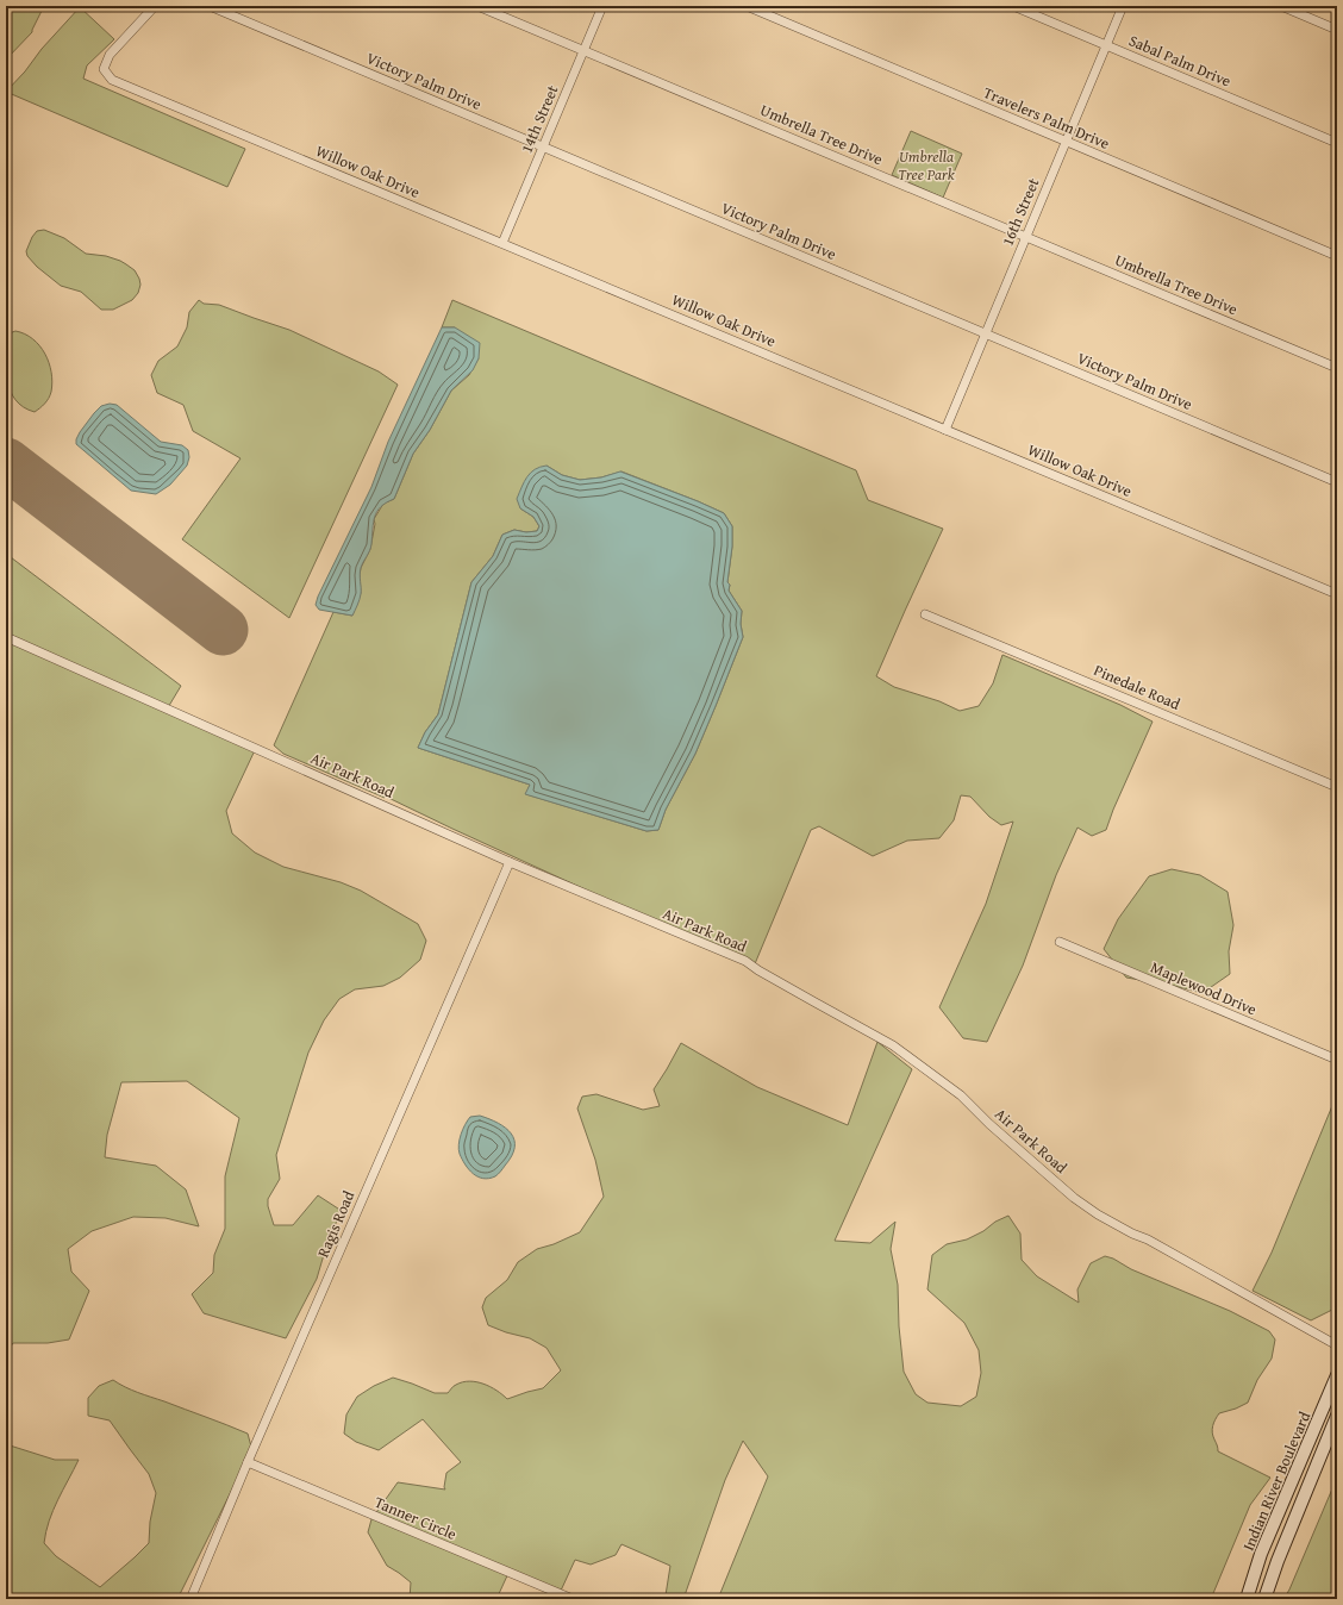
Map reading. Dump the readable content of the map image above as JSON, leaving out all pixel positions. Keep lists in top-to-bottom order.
{
  "streets": {
    "main road": ["Indian River Boulevard"],
    "street": [
      "Sabal Palm Drive",
      "Victory Palm Drive",
      "Travelers Palm Drive",
      "14th Street",
      "Umbrella Tree Drive",
      "Willow Oak Drive",
      "16th Street",
      "Pinedale Road",
      "Air Park Road",
      "Maplewood Drive",
      "Ragis Road",
      "Tanner Circle"
    ]
  },
  "crossings": [
    ["Sabal Palm Drive", "16th Street"],
    ["Victory Palm Drive", "14th Street"],
    ["Victory Palm Drive", "16th Street"],
    ["Travelers Palm Drive", "16th Street"],
    ["14th Street", "Umbrella Tree Drive"],
    ["14th Street", "Willow Oak Drive"],
    ["Umbrella Tree Drive", "16th Street"],
    ["Willow Oak Drive", "16th Street"],
    ["Air Park Road", "Ragis Road"],
    ["Ragis Road", "Tanner Circle"]
  ],
  "parks": ["Umbrella Tree Park"]
}
